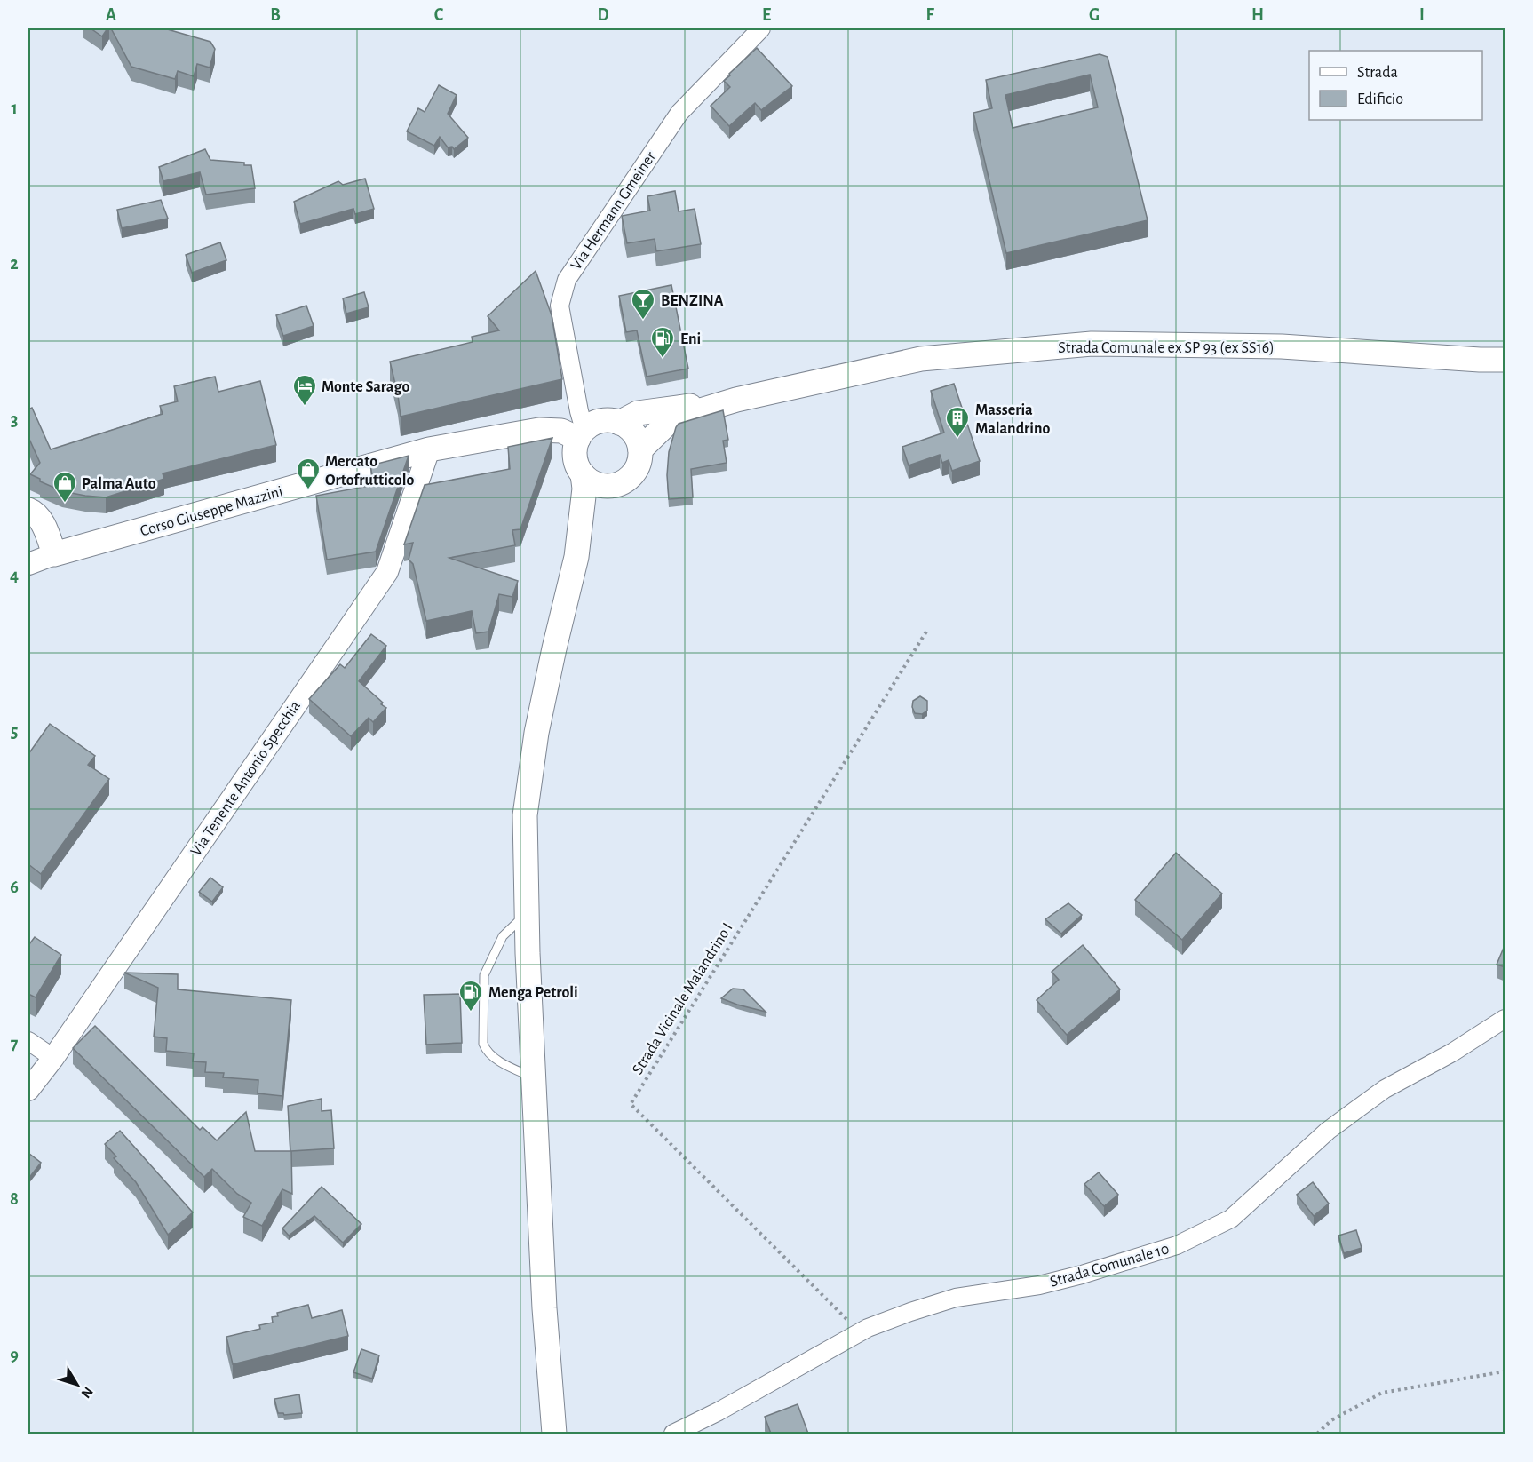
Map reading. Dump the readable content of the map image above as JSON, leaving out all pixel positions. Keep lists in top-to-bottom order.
{
  "streets": {
    "main road": ["Strada Comunale ex SP 93 (ex SS16)", "Corso Giuseppe Mazzini"],
    "street": ["Via Hermann Gmeiner", "Via Tenente Antonio Specchia", "Strada Comunale 10"],
    "path": ["Strada Vicinale Malandrino I"]
  },
  "crossings": [
    ["Via Hermann Gmeiner", "Strada Comunale ex SP 93 (ex SS16)"],
    ["Via Hermann Gmeiner", "Corso Giuseppe Mazzini"],
    ["Strada Comunale ex SP 93 (ex SS16)", "Corso Giuseppe Mazzini"],
    ["Corso Giuseppe Mazzini", "Via Tenente Antonio Specchia"],
    ["Strada Vicinale Malandrino I", "Strada Comunale 10"]
  ],
  "places": {
    "bar": ["BENZINA"],
    "fuel station": ["Eni", "Menga Petroli"],
    "hotel": ["Monte Sarago"],
    "building": ["Masseria Malandrino"],
    "shop": ["Mercato Ortofrutticolo", "Palma Auto"]
  },
  "legend": ["Strada", "Edificio"],
  "north": "bottom right",
  "grid": {
    "columns": [
      "A",
      "B",
      "C",
      "D",
      "E",
      "F",
      "G",
      "H",
      "I"
    ],
    "rows": [
      "1",
      "2",
      "3",
      "4",
      "5",
      "6",
      "7",
      "8",
      "9"
    ]
  }
}
